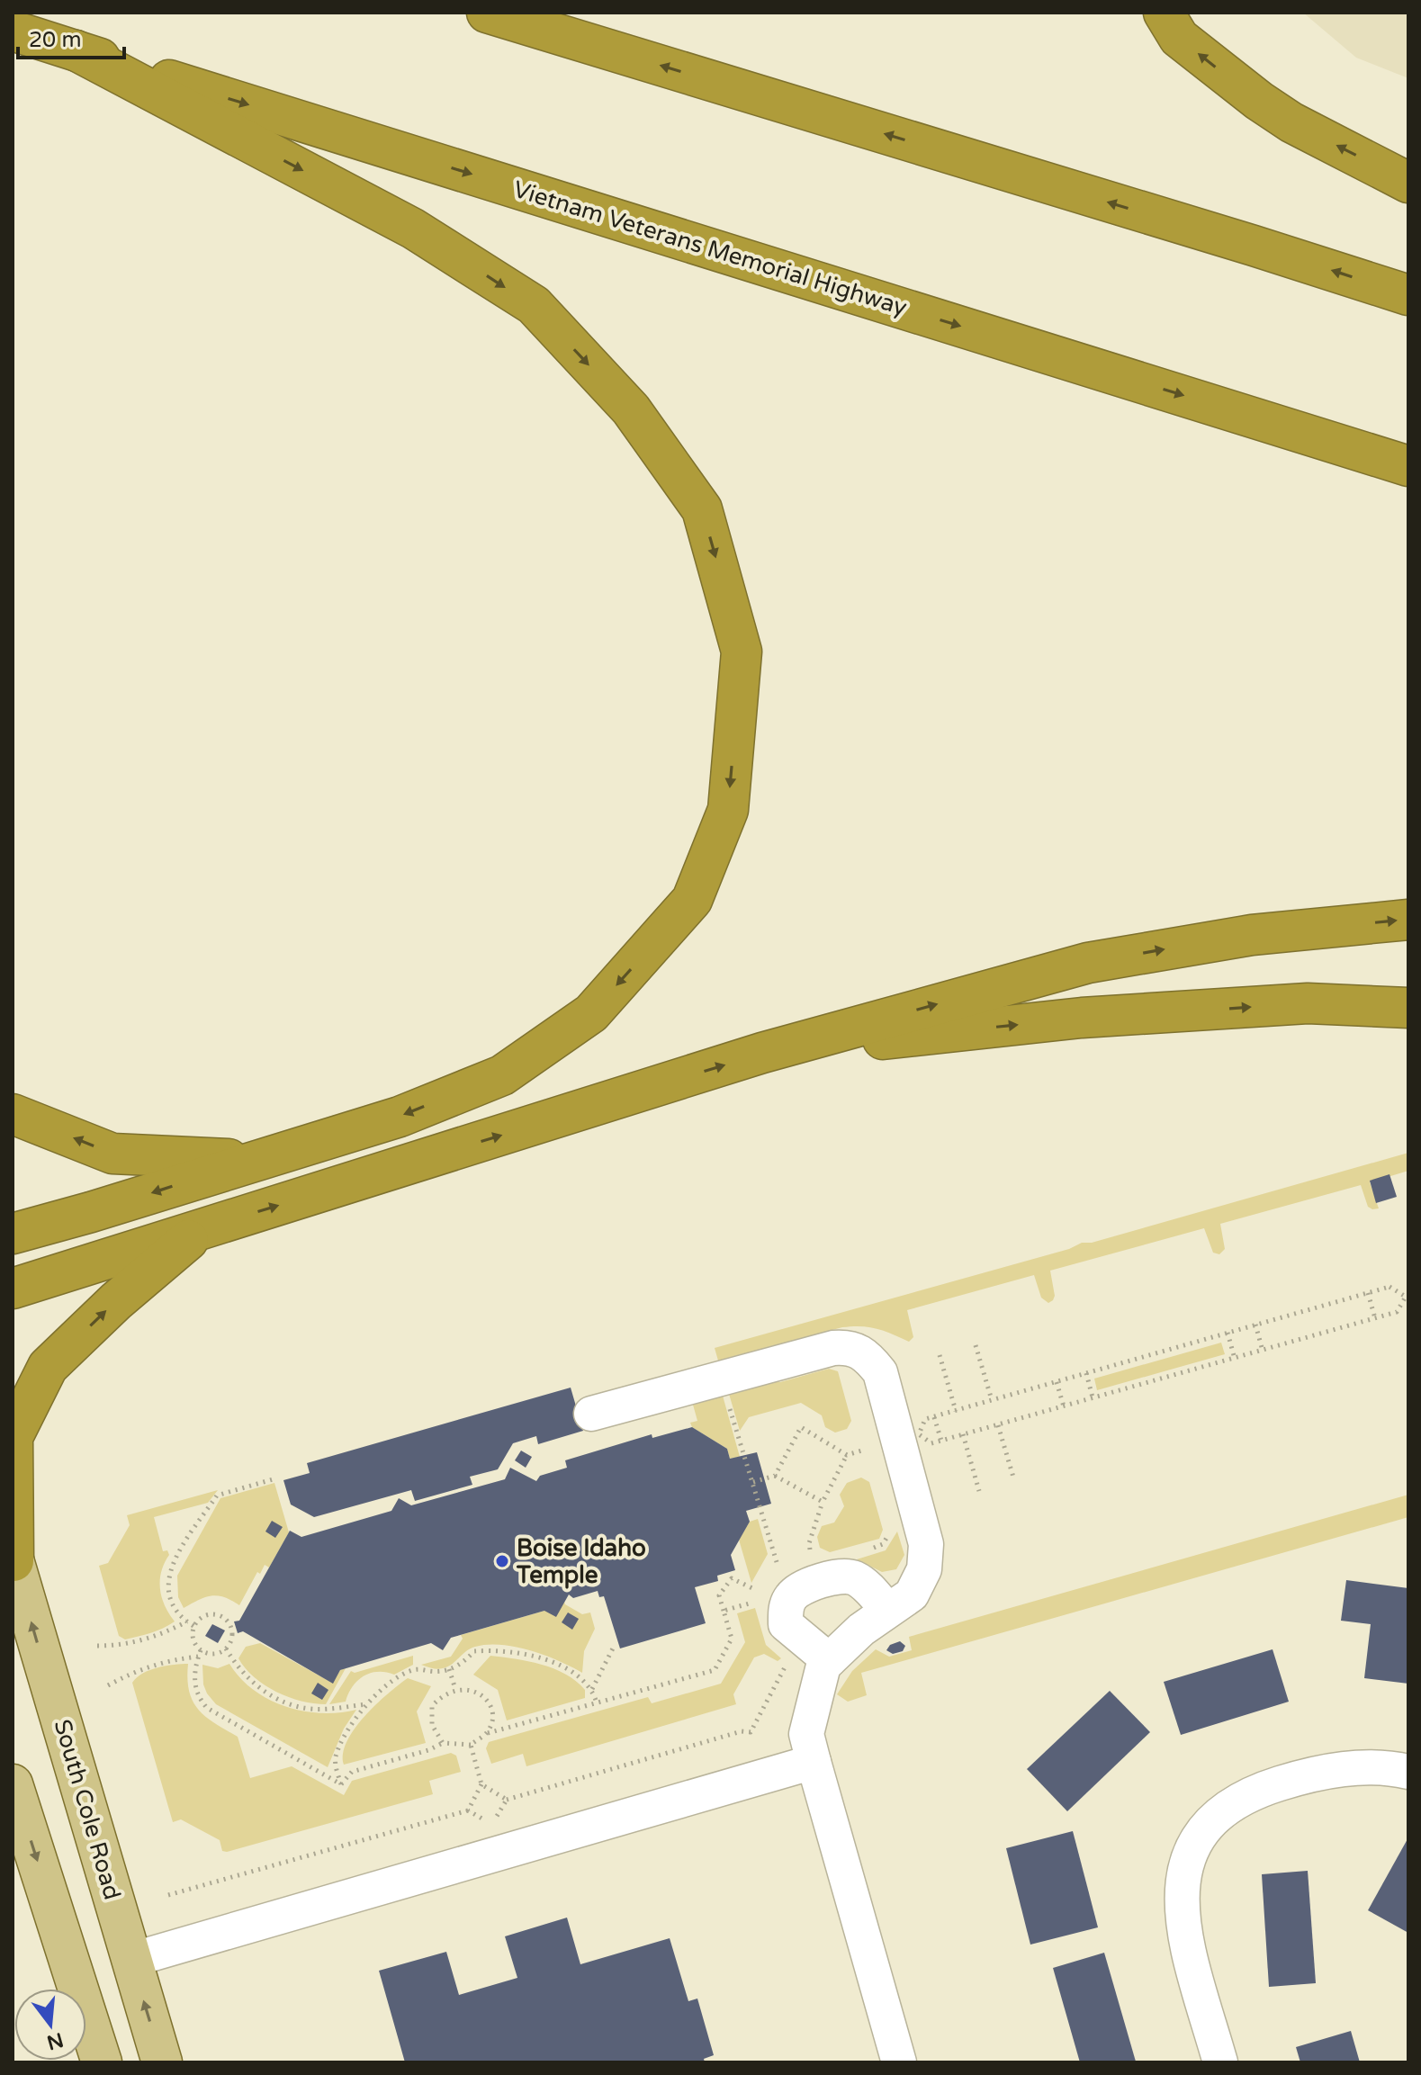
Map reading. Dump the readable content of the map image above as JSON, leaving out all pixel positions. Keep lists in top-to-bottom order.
{
  "streets": {
    "highway": ["Vietnam Veterans Memorial Highway"],
    "main road": ["South Cole Road"]
  },
  "places": ["Boise Idaho Temple"],
  "scale_bar": "20 m",
  "north": "bottom"
}
